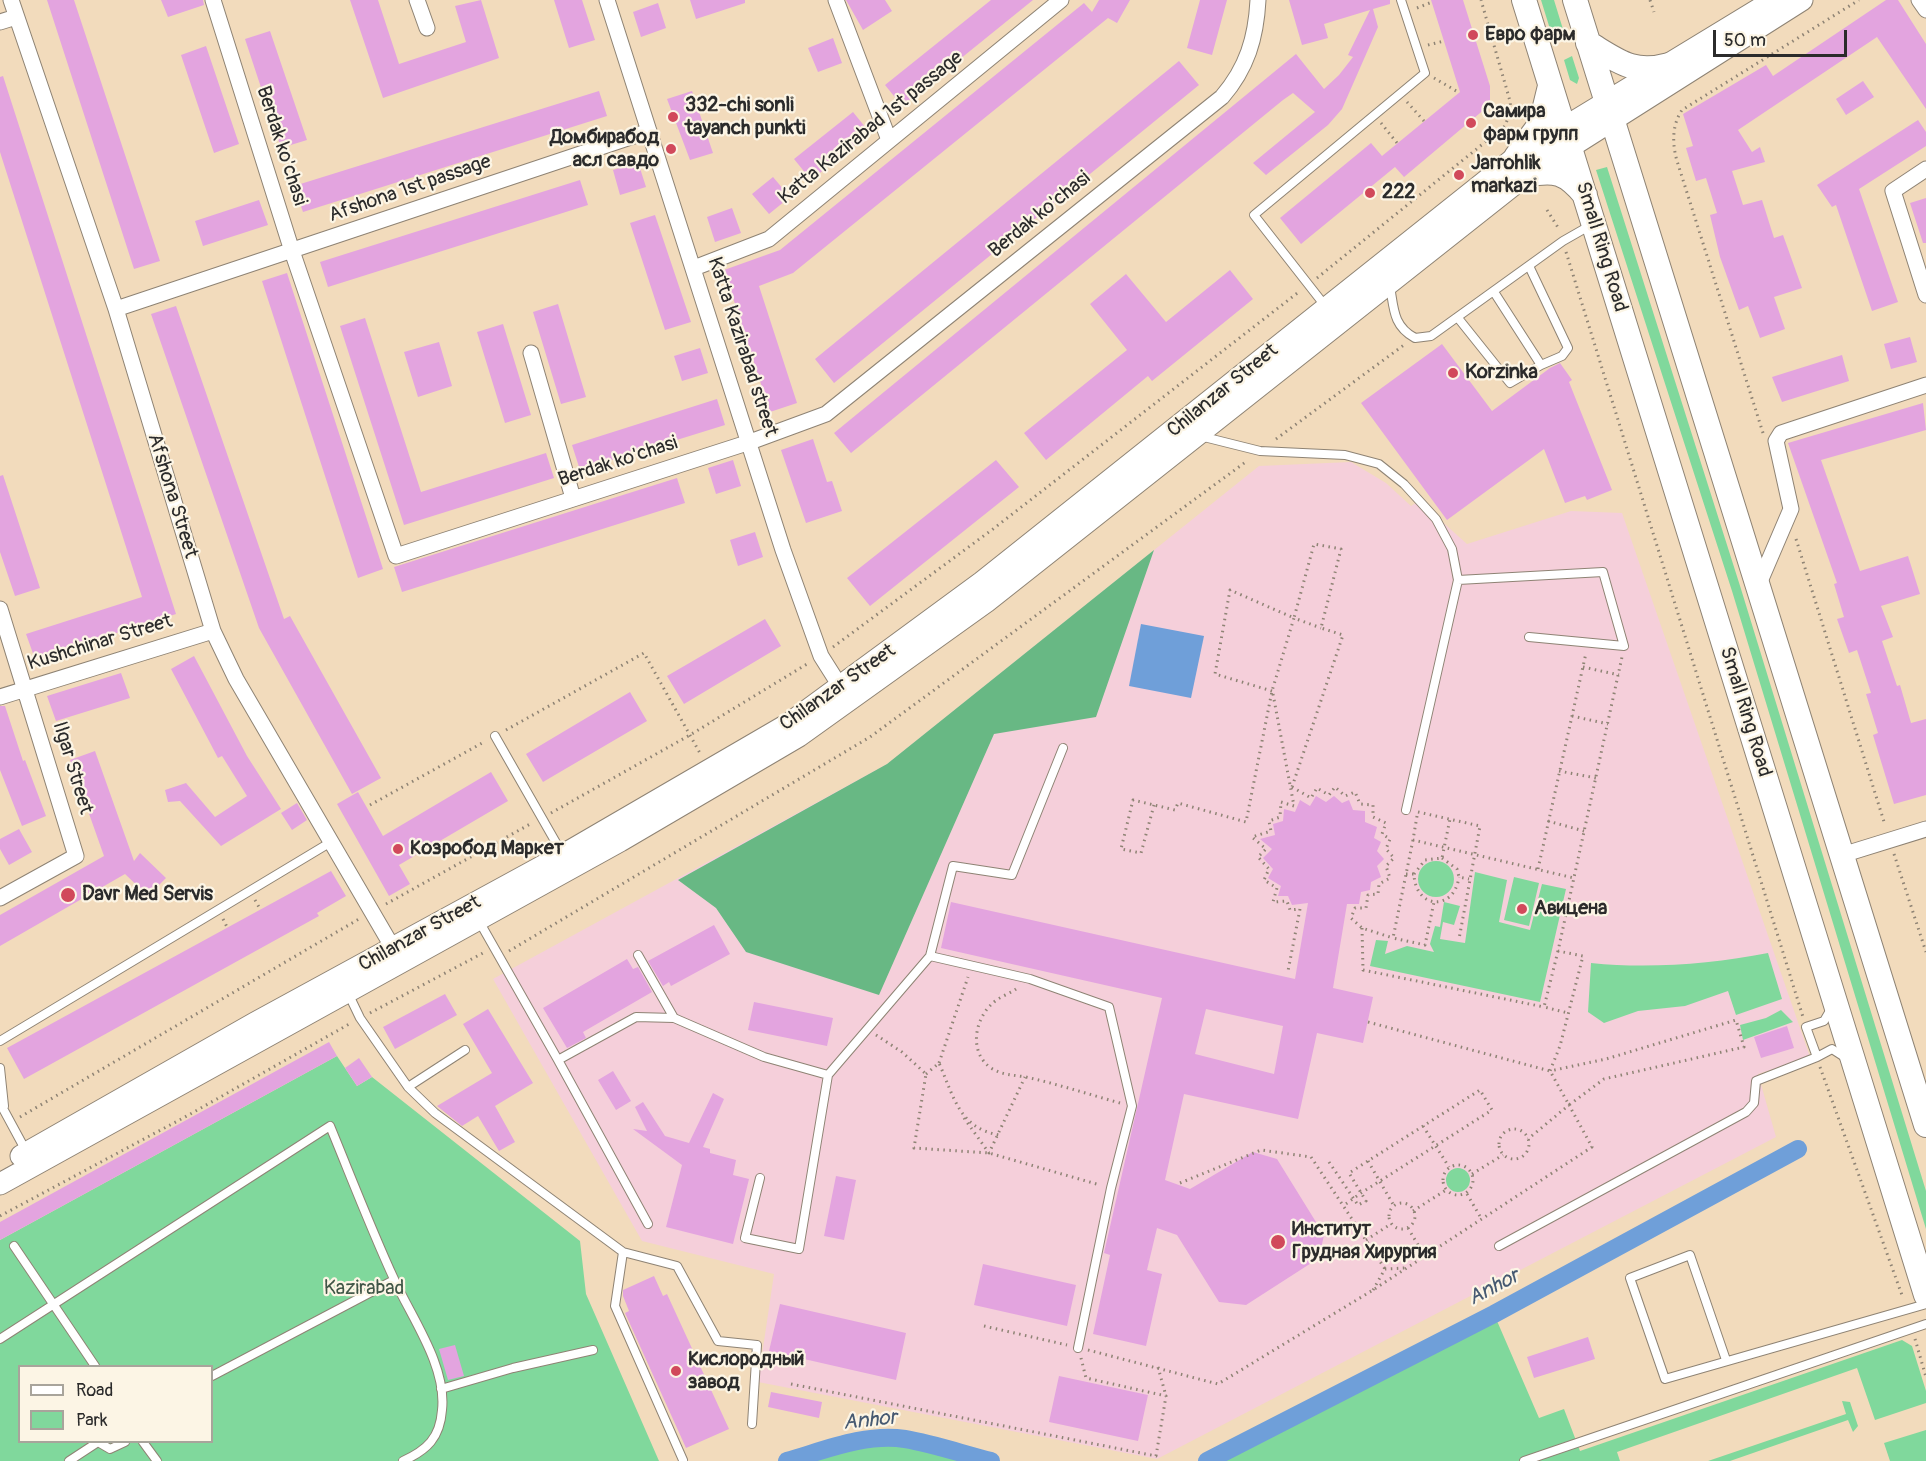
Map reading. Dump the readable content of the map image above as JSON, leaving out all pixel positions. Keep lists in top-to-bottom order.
{
  "streets": {
    "highway": ["Small Ring Road"],
    "main road": ["Chilanzar Street"],
    "street": [
      "Katta Kazirabad 1st passage",
      "Berdak ko'chasi",
      "Afshona 1st passage",
      "Katta Kazirabad street",
      "Afshona Street",
      "Kushchinar Street",
      "Ilgar Street"
    ]
  },
  "crossings": [
    ["Katta Kazirabad 1st passage", "Katta Kazirabad street"],
    ["Berdak ko'chasi", "Afshona 1st passage"],
    ["Berdak ko'chasi", "Katta Kazirabad street"],
    ["Afshona 1st passage", "Katta Kazirabad street"],
    ["Afshona 1st passage", "Afshona Street"],
    ["Small Ring Road", "Chilanzar Street"],
    ["Katta Kazirabad street", "Chilanzar Street"],
    ["Chilanzar Street", "Afshona Street"],
    ["Afshona Street", "Kushchinar Street"],
    ["Kushchinar Street", "Ilgar Street"]
  ],
  "water": ["Anhor"],
  "parks": ["Kazirabad"],
  "places": [
    "Евро фарм",
    "332-chi sonli tayanch punkti",
    "Самира фарм групп",
    "Домбирабод асл савдо",
    "Jarrohlik markazi",
    "222",
    "Korzinka",
    "Козробод Маркет",
    "Davr Med Servis",
    "Авицена",
    "Институт Грудная Хирургия",
    "Кислородный завод"
  ],
  "legend": ["Road", "Park"],
  "scale_bar": "50 m"
}
